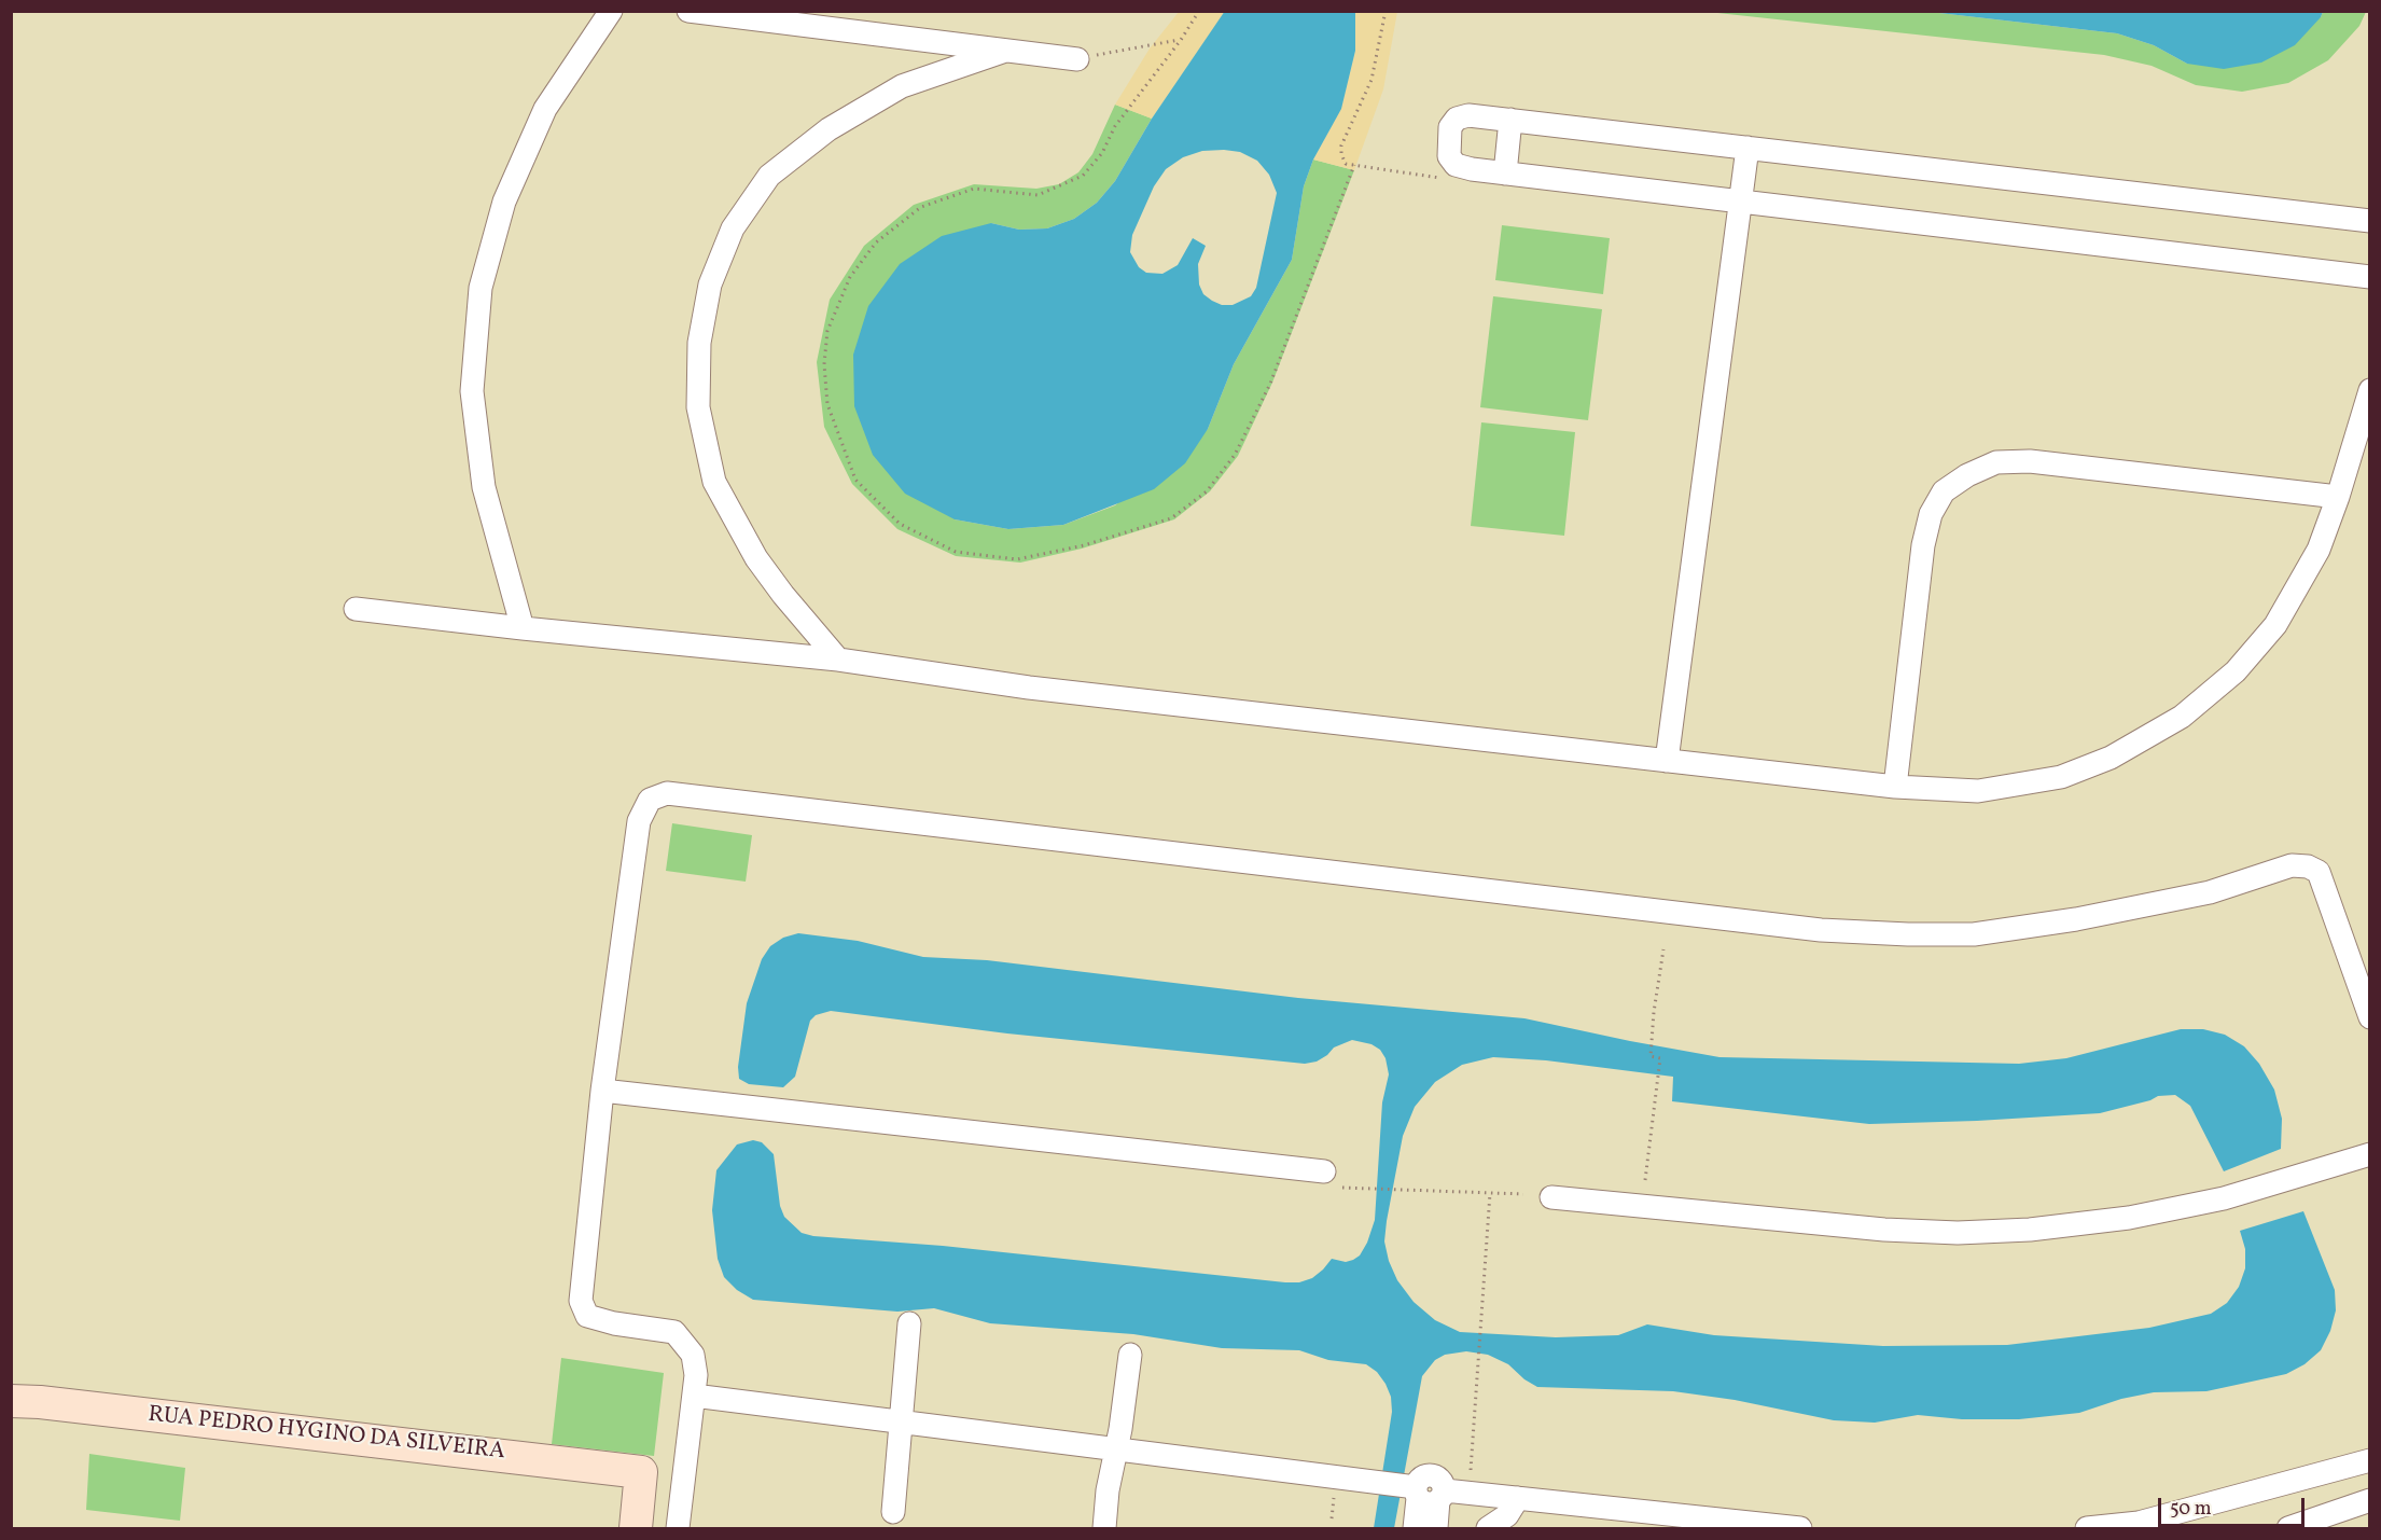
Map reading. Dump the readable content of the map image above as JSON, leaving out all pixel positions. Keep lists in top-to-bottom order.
{
  "streets": {
    "street": ["RUA PEDRO HYGINO DA SILVEIRA"]
  },
  "scale_bar": "50 m"
}
